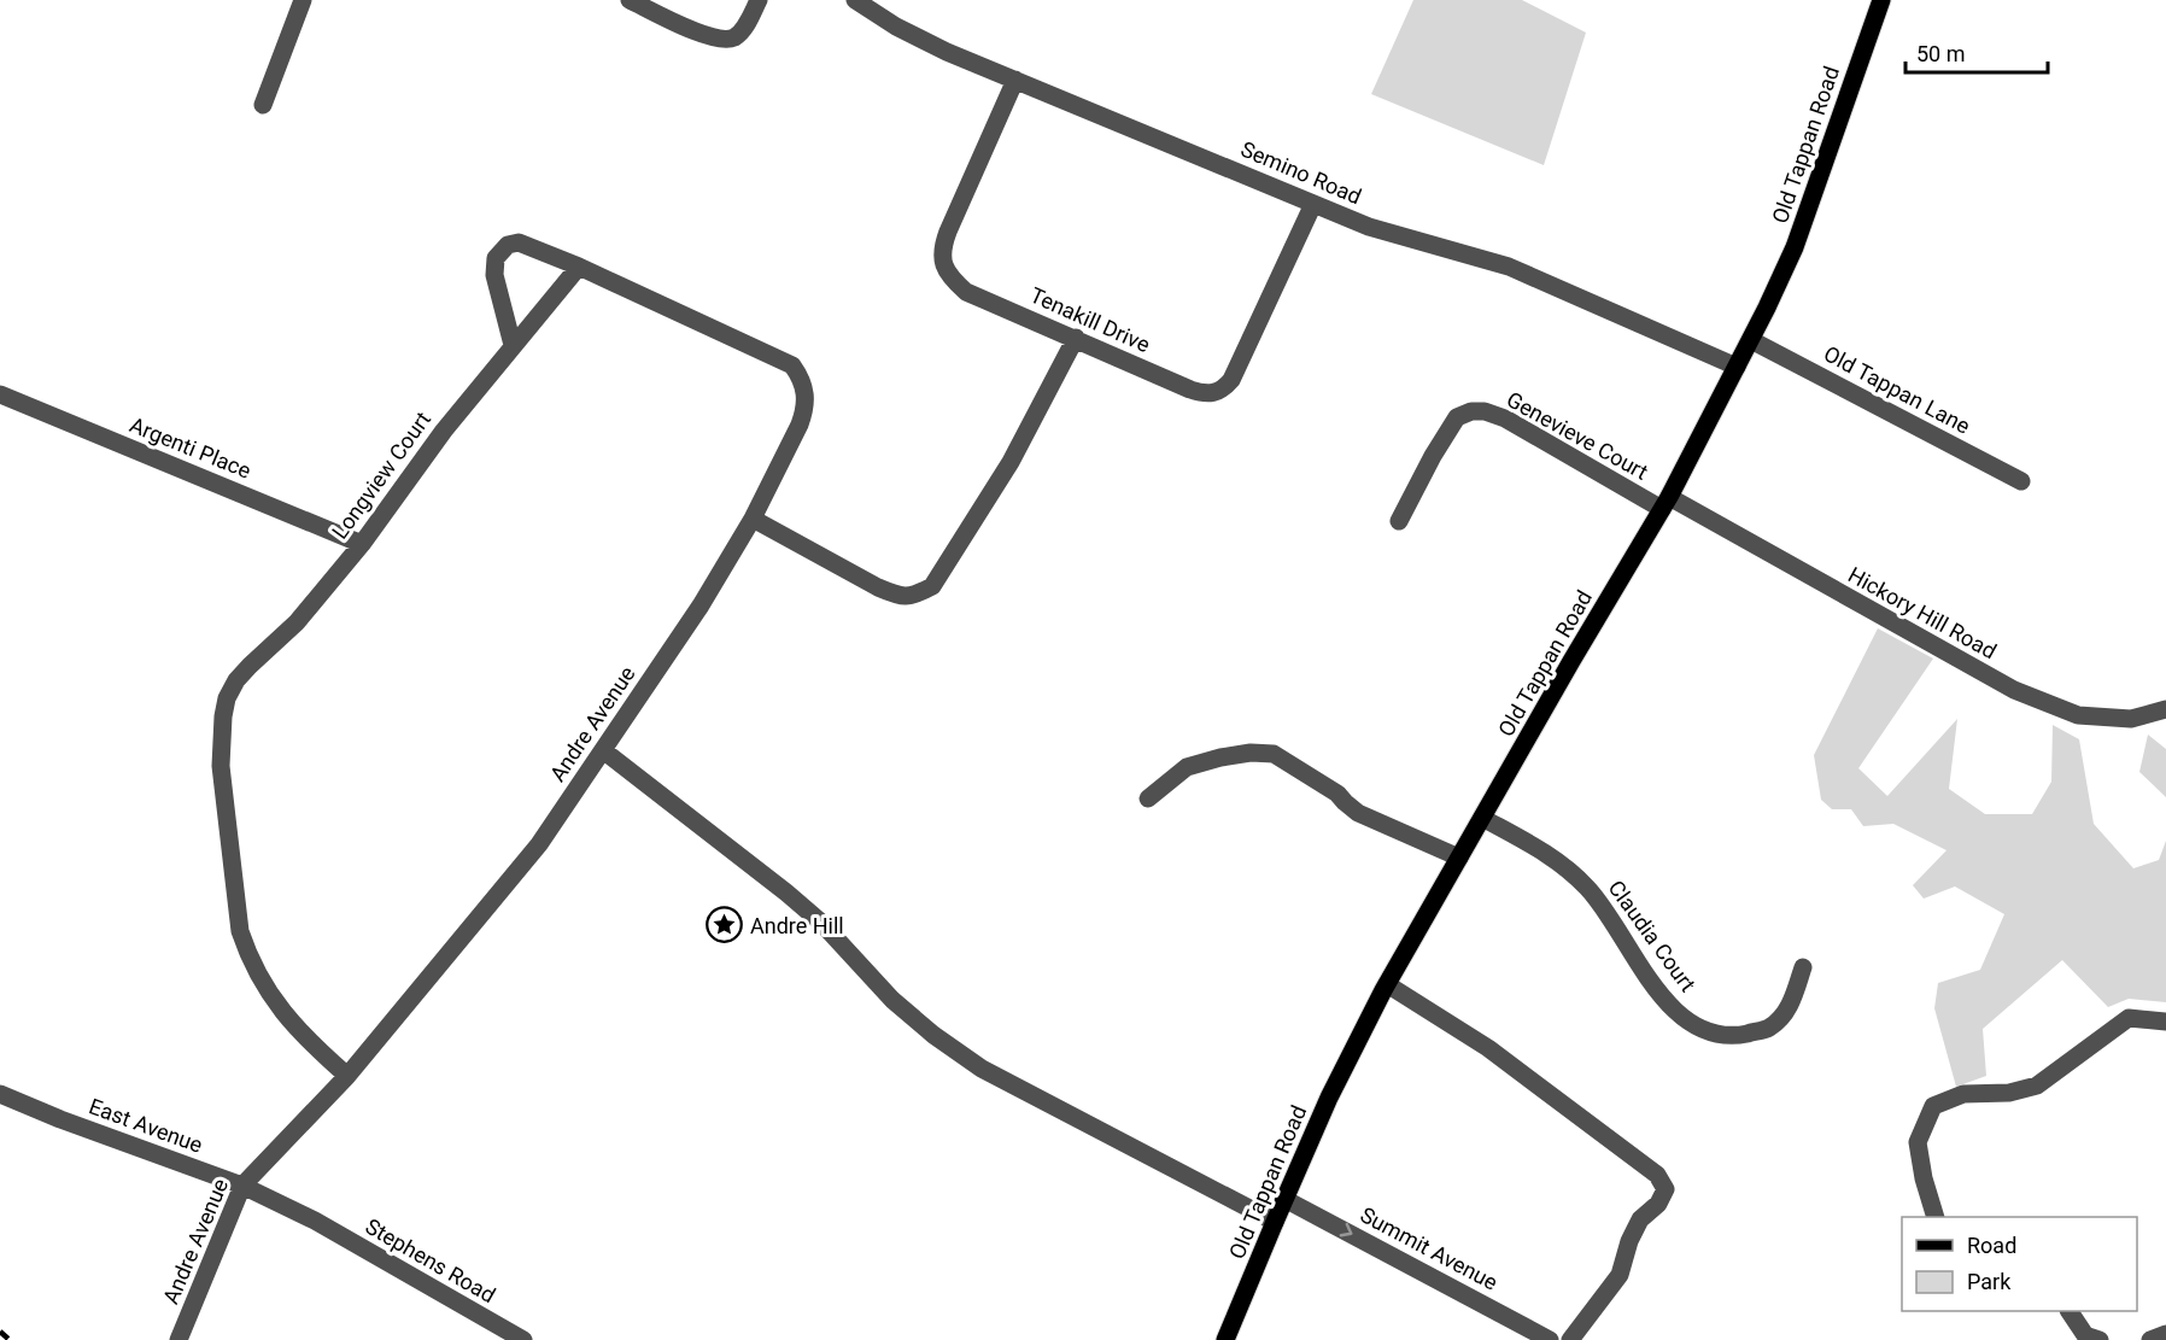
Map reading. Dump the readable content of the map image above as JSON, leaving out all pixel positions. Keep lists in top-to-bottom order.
{
  "streets": {
    "main road": ["Old Tappan Road"],
    "street": [
      "Semino Road",
      "Tenakill Drive",
      "Old Tappan Lane",
      "Genevieve Court",
      "Argenti Place",
      "Longview Court",
      "Hickory Hill Road",
      "Andre Avenue",
      "Claudia Court",
      "East Avenue",
      "Summit Avenue",
      "Stephens Road"
    ]
  },
  "crossings": [
    ["Old Tappan Road", "Semino Road"],
    ["Old Tappan Road", "Old Tappan Lane"],
    ["Old Tappan Road", "Genevieve Court"],
    ["Old Tappan Road", "Hickory Hill Road"],
    ["Old Tappan Road", "Claudia Court"],
    ["Old Tappan Road", "Summit Avenue"],
    ["Semino Road", "Tenakill Drive"],
    ["Genevieve Court", "Hickory Hill Road"],
    ["Argenti Place", "Longview Court"],
    ["Longview Court", "Andre Avenue"],
    ["Andre Avenue", "East Avenue"],
    ["East Avenue", "Stephens Road"]
  ],
  "one_way": ["Summit Avenue"],
  "places": {
    "place": ["Andre Hill"]
  },
  "legend": ["Road", "Park"],
  "scale_bar": "50 m"
}
